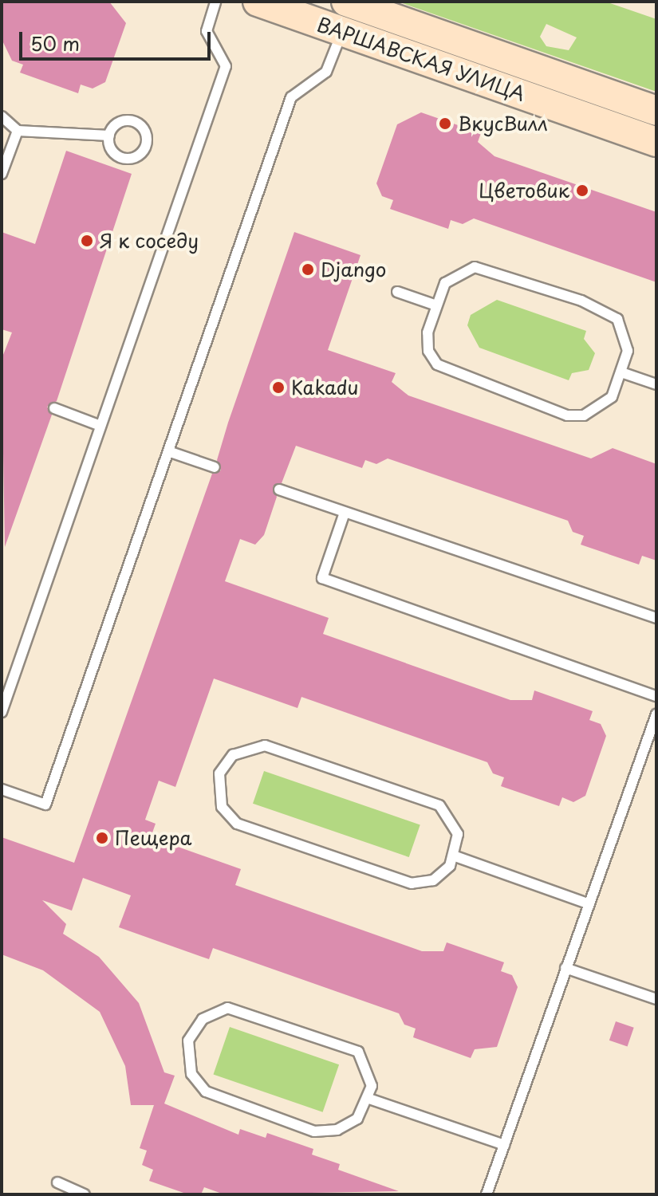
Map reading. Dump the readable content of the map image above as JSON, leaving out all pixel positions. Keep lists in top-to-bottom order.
{
  "streets": {
    "street": ["ВАРШАВСКАЯ УЛИЦА"]
  },
  "places": [
    "ВкусВилл",
    "Цветовик",
    "Я к соседу",
    "Django",
    "Kakadu",
    "Пещера"
  ],
  "scale_bar": "50 m"
}
